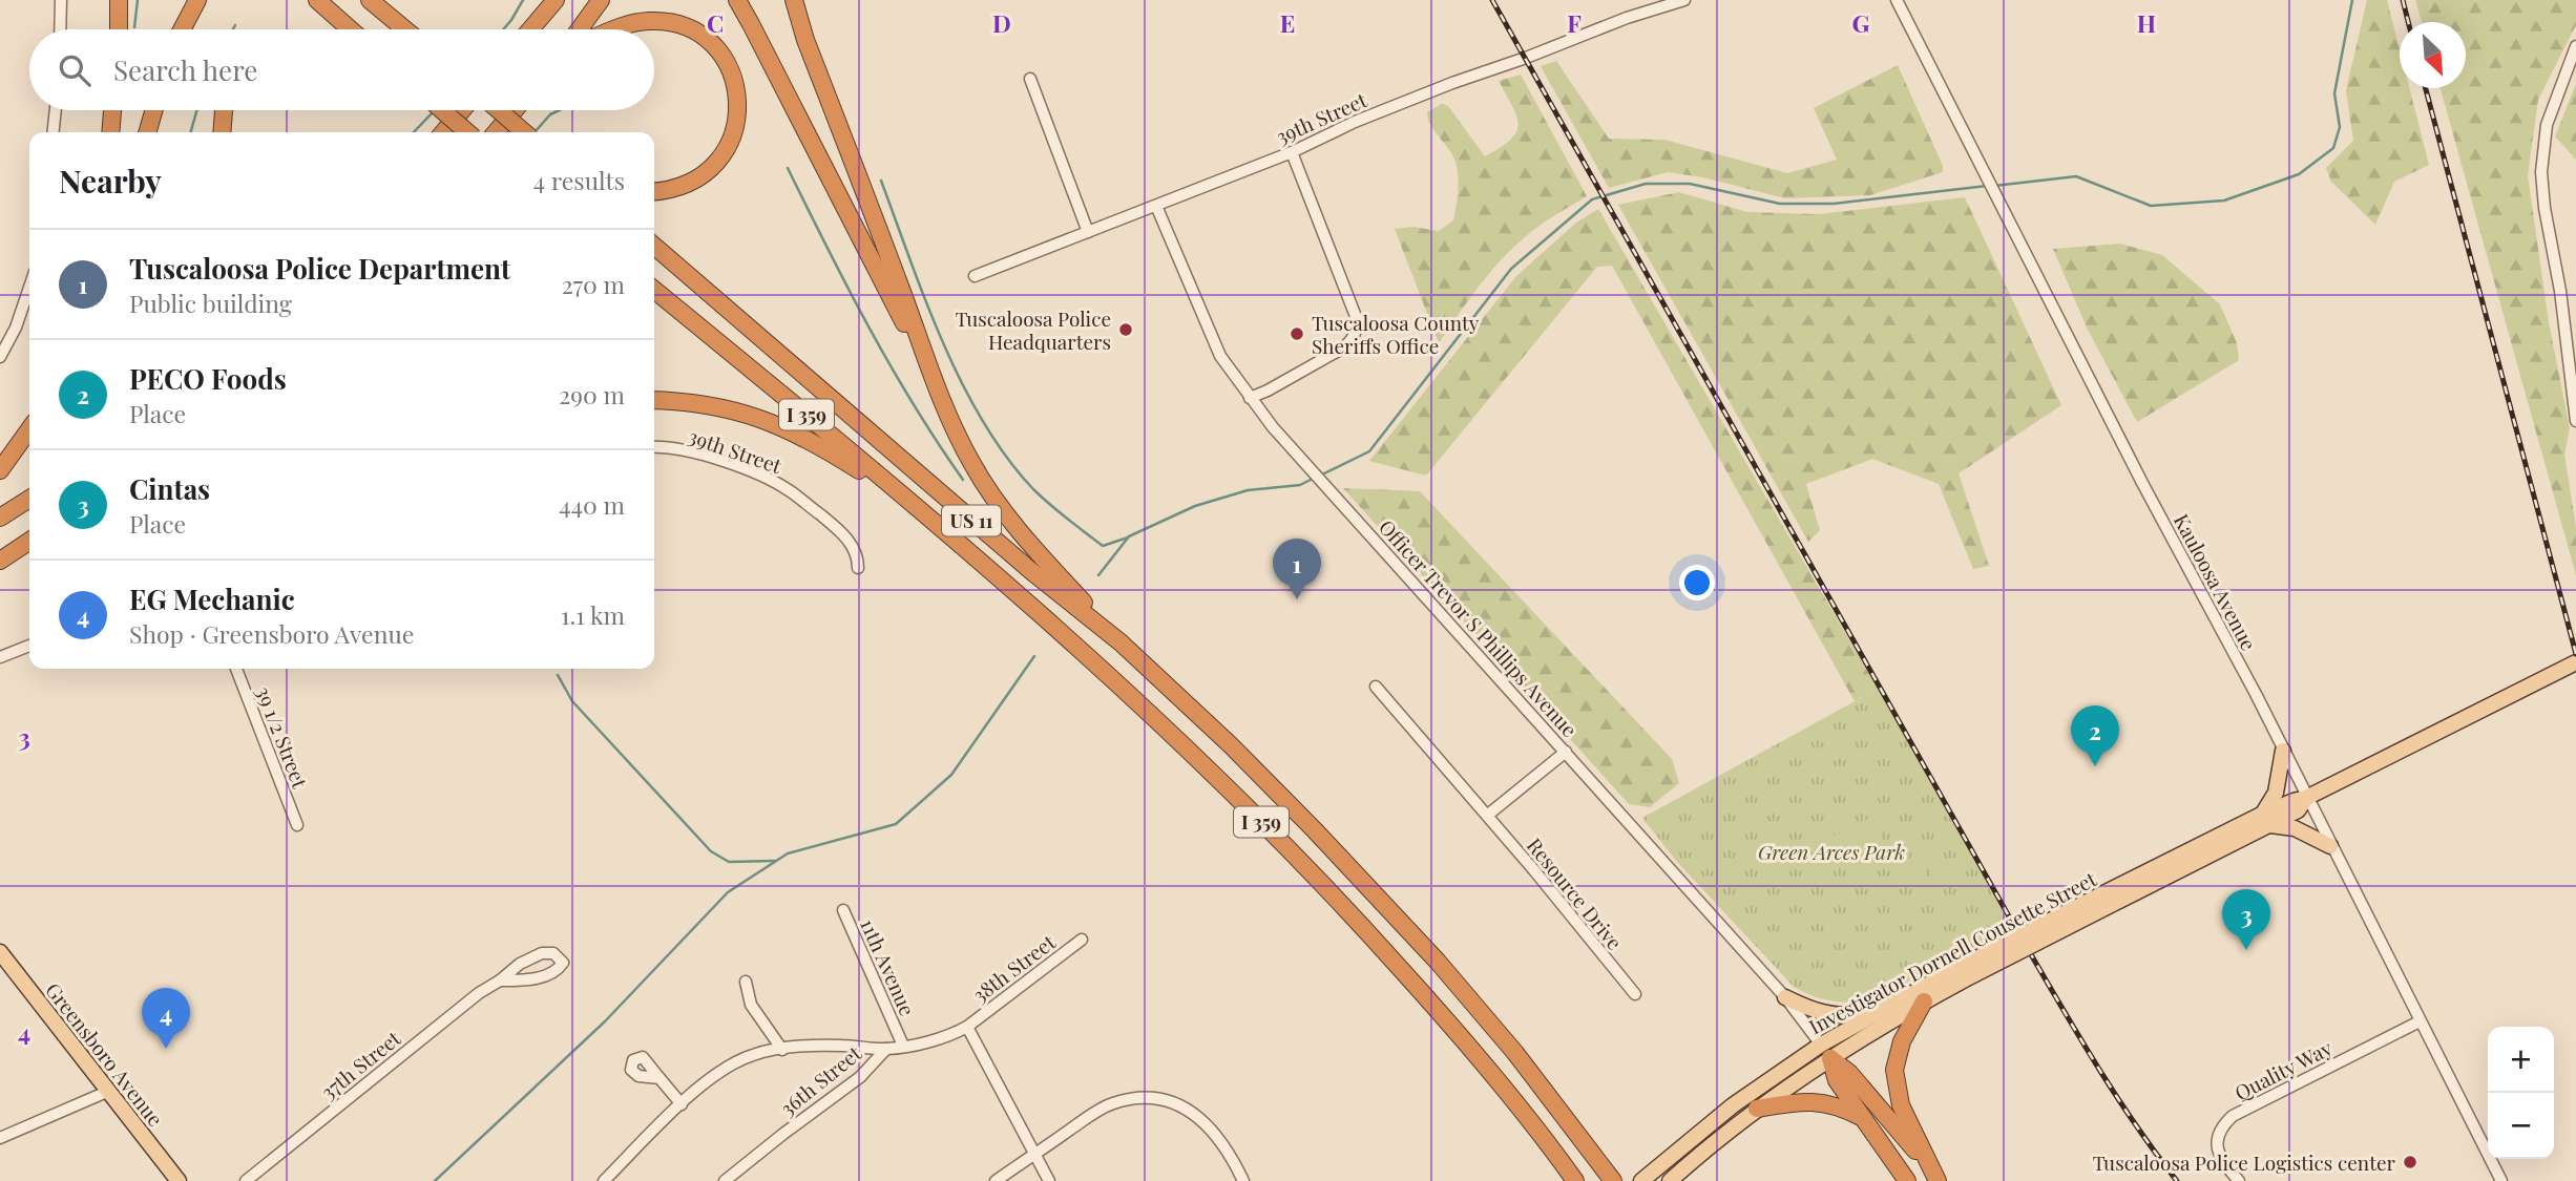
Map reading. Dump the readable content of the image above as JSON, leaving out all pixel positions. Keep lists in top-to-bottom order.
{
  "streets": {
    "highway": ["I 359", "US 11"],
    "main road": ["Investigator Dornell Cousette Street", "Greensboro Avenue"],
    "street": [
      "39th Street",
      "Kauloosa Avenue",
      "Officer Trevor S Phillips Avenue",
      "39 1/2 Street",
      "Resource Drive",
      "11th Avenue",
      "38th Street",
      "37th Street",
      "Quality Way",
      "36th Street"
    ]
  },
  "crossings": [
    ["39th Street", "Officer Trevor S Phillips Avenue"],
    ["I 359", "US 11"],
    ["Kauloosa Avenue", "Investigator Dornell Cousette Street"],
    ["Kauloosa Avenue", "Quality Way"],
    ["Officer Trevor S Phillips Avenue", "Investigator Dornell Cousette Street"],
    ["11th Avenue", "38th Street"]
  ],
  "parks": ["Green Arces Park"],
  "places": ["Tuscaloosa Police Headquarters", "Tuscaloosa County Sheriffs Office", "Tuscaloosa Police Logistics center"],
  "north": "bottom right",
  "page": {
    "search": "Search here",
    "heading": ["Nearby", "4 results"],
    "list": [
      {
        "mark": "1",
        "name": "Tuscaloosa Police Department",
        "note": "Public building",
        "value": "270 m"
      },
      {
        "mark": "2",
        "name": "PECO Foods",
        "note": "Place",
        "value": "290 m"
      },
      {
        "mark": "3",
        "name": "Cintas",
        "note": "Place",
        "value": "440 m"
      },
      {
        "mark": "4",
        "name": "EG Mechanic",
        "note": "Shop · Greensboro Avenue",
        "value": "1.1 km"
      }
    ],
    "pins": [
      "1",
      "2",
      "3",
      "4"
    ],
    "map_buttons": ["+", "−"]
  },
  "grid": {
    "columns": [
      "C",
      "D",
      "E",
      "F",
      "G",
      "H"
    ],
    "rows": ["3", "4"]
  }
}
